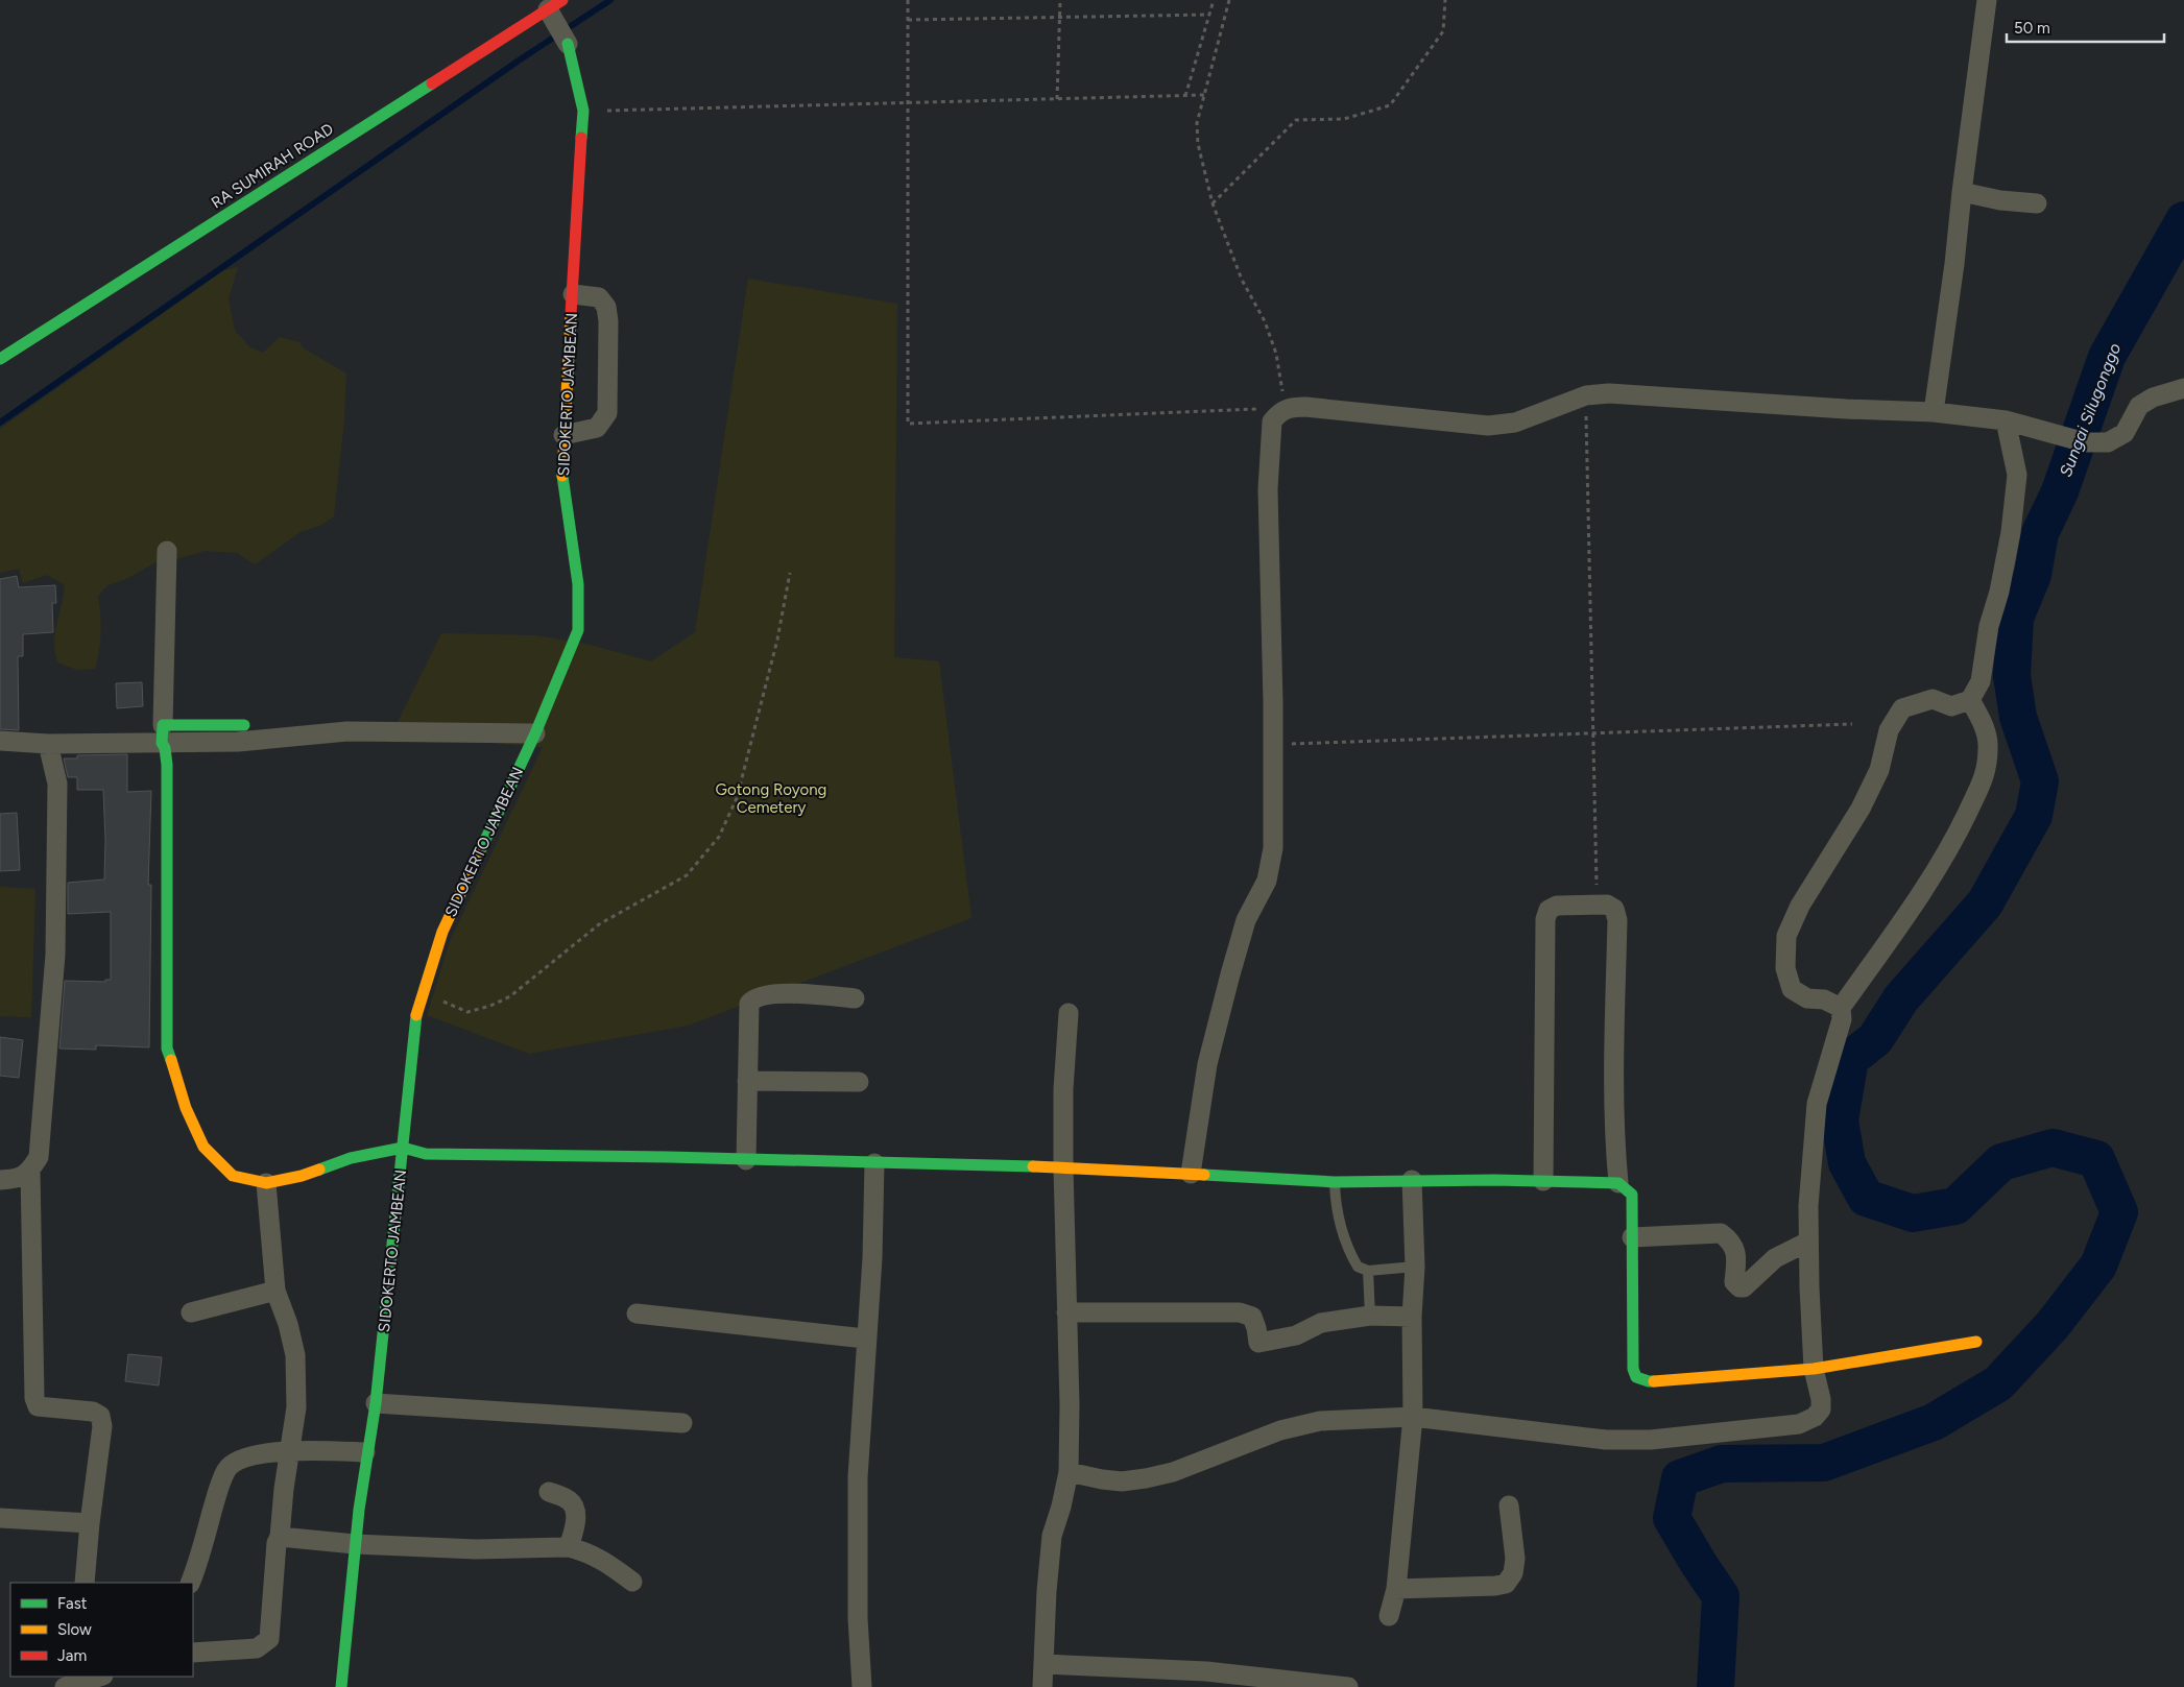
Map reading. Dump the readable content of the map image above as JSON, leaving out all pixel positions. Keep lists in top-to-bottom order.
{
  "streets": {
    "street": ["RA SUMIRAH ROAD", "SIDOKERTO JAMBEAN"]
  },
  "crossings": [
    ["RA SUMIRAH ROAD", "SIDOKERTO JAMBEAN"]
  ],
  "water": ["Sungai Silugonggo"],
  "parks": ["Gotong Royong Cemetery"],
  "legend": ["Fast", "Slow", "Jam"],
  "scale_bar": "50 m"
}
